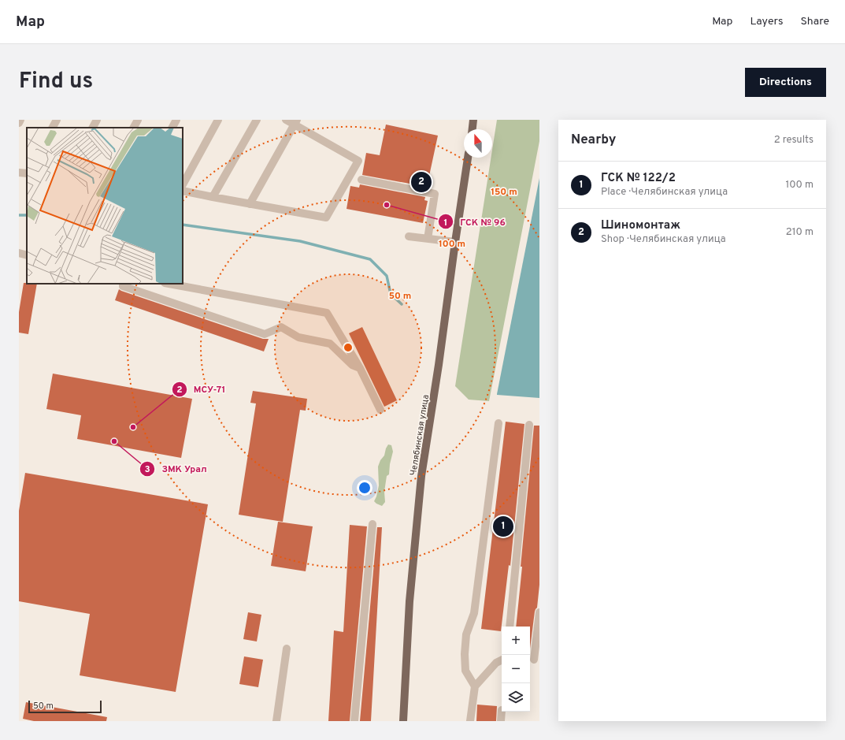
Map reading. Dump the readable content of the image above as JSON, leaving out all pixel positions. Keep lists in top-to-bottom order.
{
  "streets": {
    "main road": ["Челябинская улица"]
  },
  "places": ["ГСК № 96", "МСУ-71", "ЗМК Урал"],
  "scale_bar": "50 m",
  "north": "top",
  "page": {
    "header": "Map",
    "nav": ["Map", "Layers", "Share"],
    "title": "Find us",
    "buttons": "Directions",
    "heading": ["Nearby", "2 results"],
    "list": [
      {
        "mark": "1",
        "name": "ГСК № 122/2",
        "note": "Place · Челябинская улица",
        "value": "100 m"
      },
      {
        "mark": "2",
        "name": "Шиномонтаж",
        "note": "Shop · Челябинская улица",
        "value": "210 m"
      }
    ],
    "pins": ["2", "1"],
    "map_buttons": ["+", "−"],
    "scale": "50 m"
  },
  "rings": ["150 m", "100 m", "50 m"]
}
